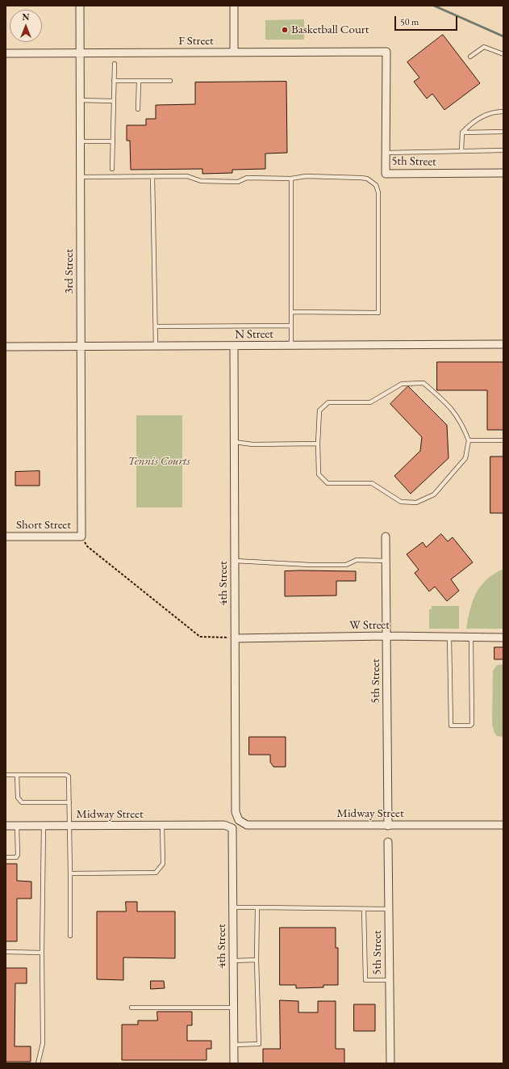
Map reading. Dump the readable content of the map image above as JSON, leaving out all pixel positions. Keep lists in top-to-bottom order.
{
  "streets": {
    "street": [
      "F Street",
      "5th Street",
      "3rd Street",
      "N Street",
      "Short Street",
      "4th Street",
      "W Street",
      "Midway Street"
    ]
  },
  "crossings": [
    ["F Street", "5th Street"],
    ["F Street", "3rd Street"],
    ["5th Street", "W Street"],
    ["5th Street", "Midway Street"],
    ["3rd Street", "N Street"],
    ["3rd Street", "Short Street"],
    ["N Street", "4th Street"],
    ["4th Street", "W Street"],
    ["4th Street", "Midway Street"]
  ],
  "parks": ["Tennis Courts"],
  "places": ["Basketball Court"],
  "scale_bar": "50 m",
  "north": "top"
}
